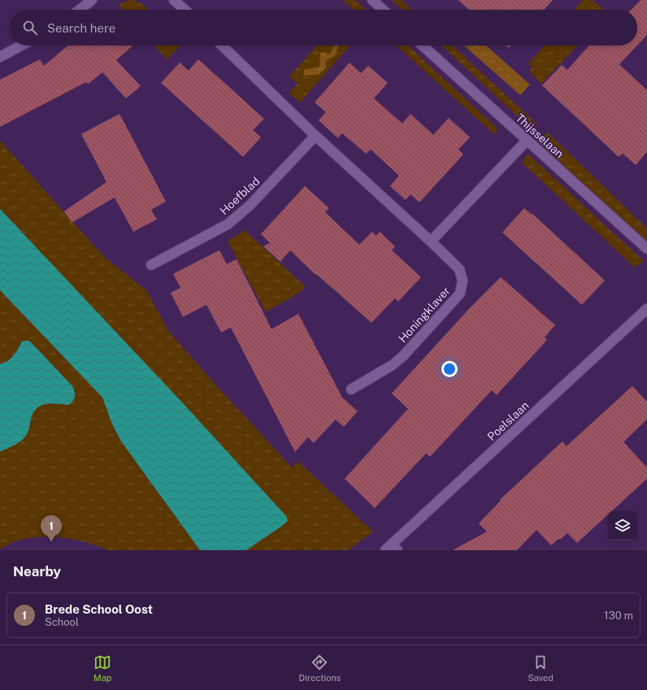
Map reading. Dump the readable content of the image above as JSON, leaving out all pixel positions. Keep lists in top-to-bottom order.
{
  "streets": {
    "street": [
      "Thijsselaan",
      "Hoefblad",
      "Honingklaver",
      "Poelslaan"
    ]
  },
  "page": {
    "search": "Search here",
    "pins": "1",
    "heading": "Nearby",
    "list": [
      {
        "mark": "1",
        "name": "Brede School Oost",
        "note": "School",
        "value": "130 m"
      }
    ],
    "nav": ["Map", "Directions", "Saved"]
  }
}
